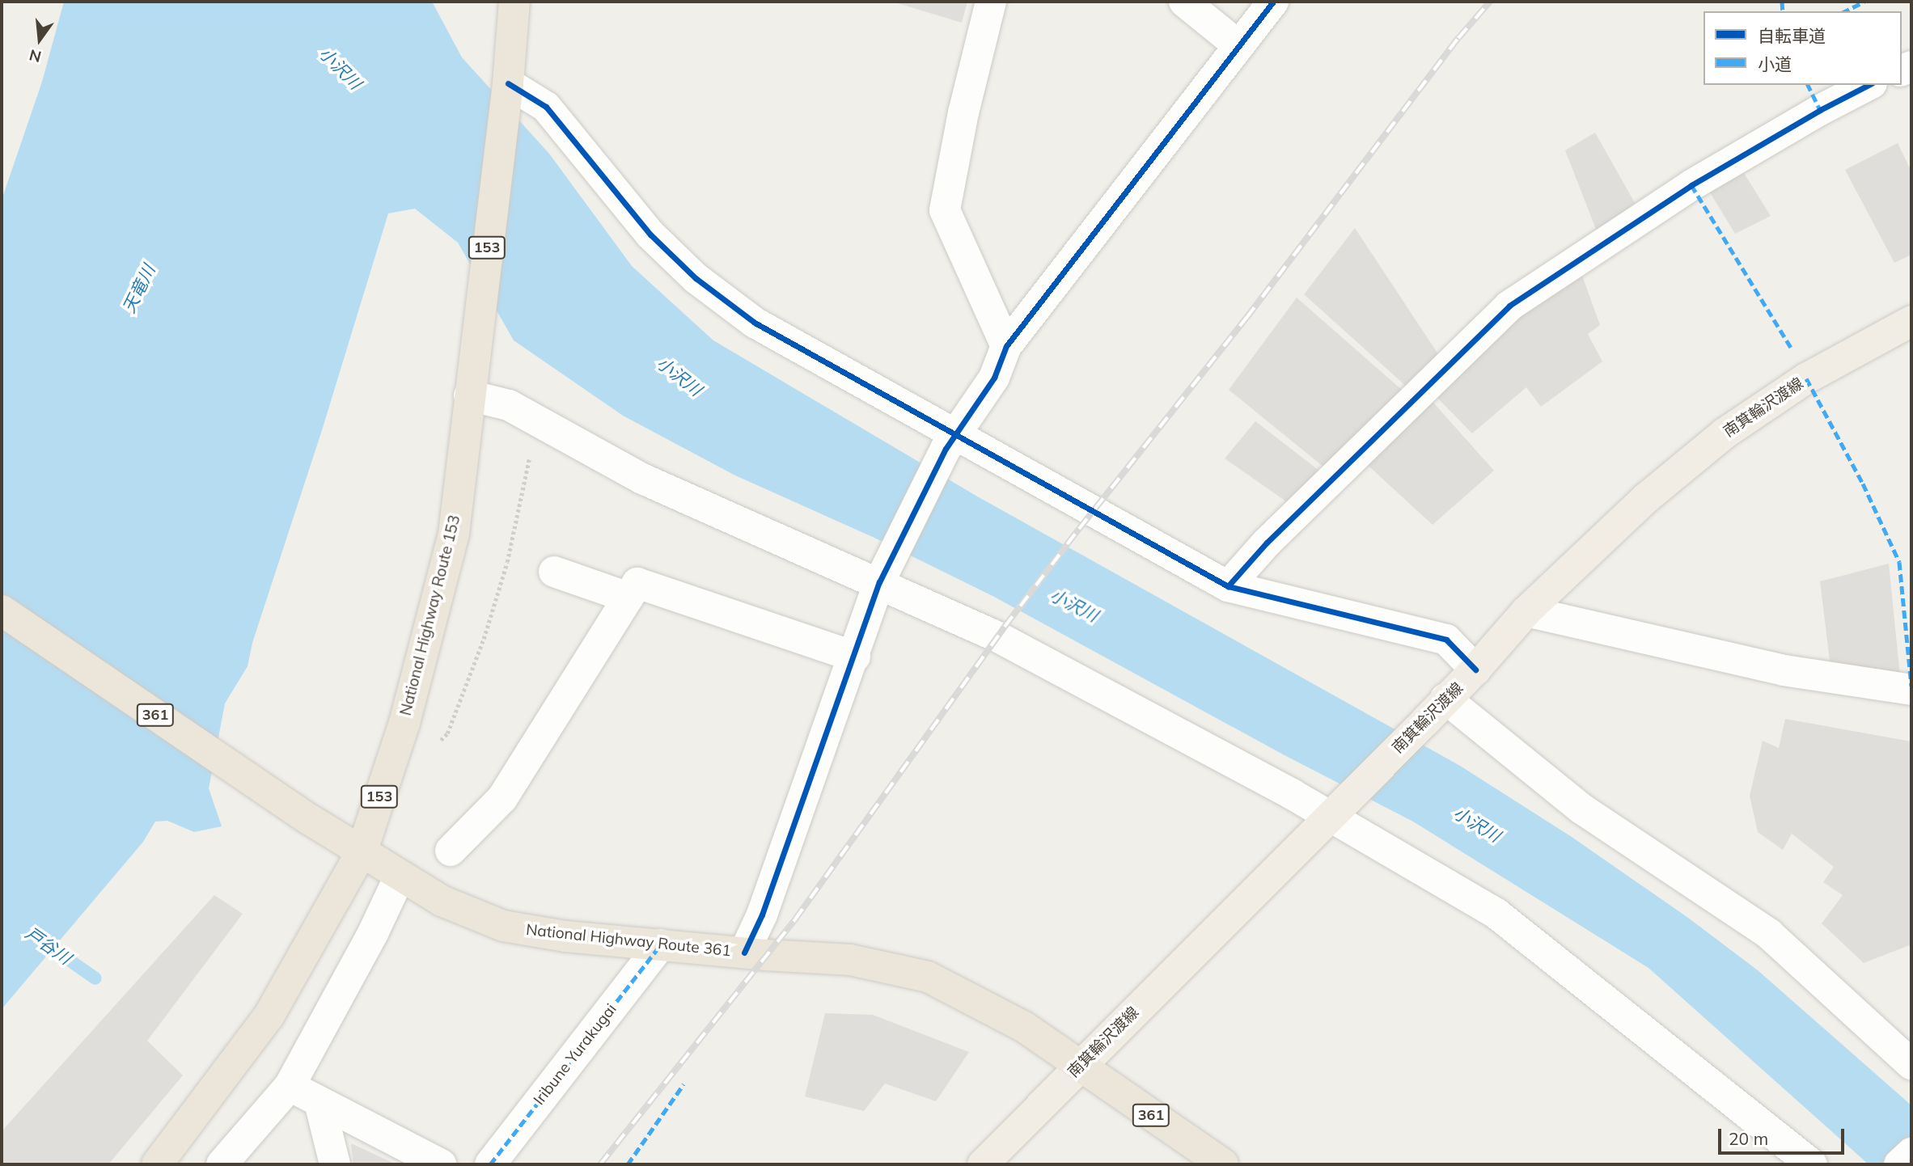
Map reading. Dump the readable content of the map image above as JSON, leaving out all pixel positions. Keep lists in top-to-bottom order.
{
  "streets": {
    "highway": [
      "153",
      "National Highway Route 153",
      "361",
      "National Highway Route 361"
    ],
    "main road": ["南箕輪沢渡線"],
    "street": ["Iribune Yurakugai"]
  },
  "crossings": [
    ["南箕輪沢渡線", "National Highway Route 361"],
    ["National Highway Route 153", "National Highway Route 361"],
    ["National Highway Route 361", "Iribune Yurakugai"]
  ],
  "water": ["小沢川", "天竜川", "戸谷川"],
  "legend": ["自転車道", "小道"],
  "scale_bar": "20 m",
  "north": "bottom"
}
